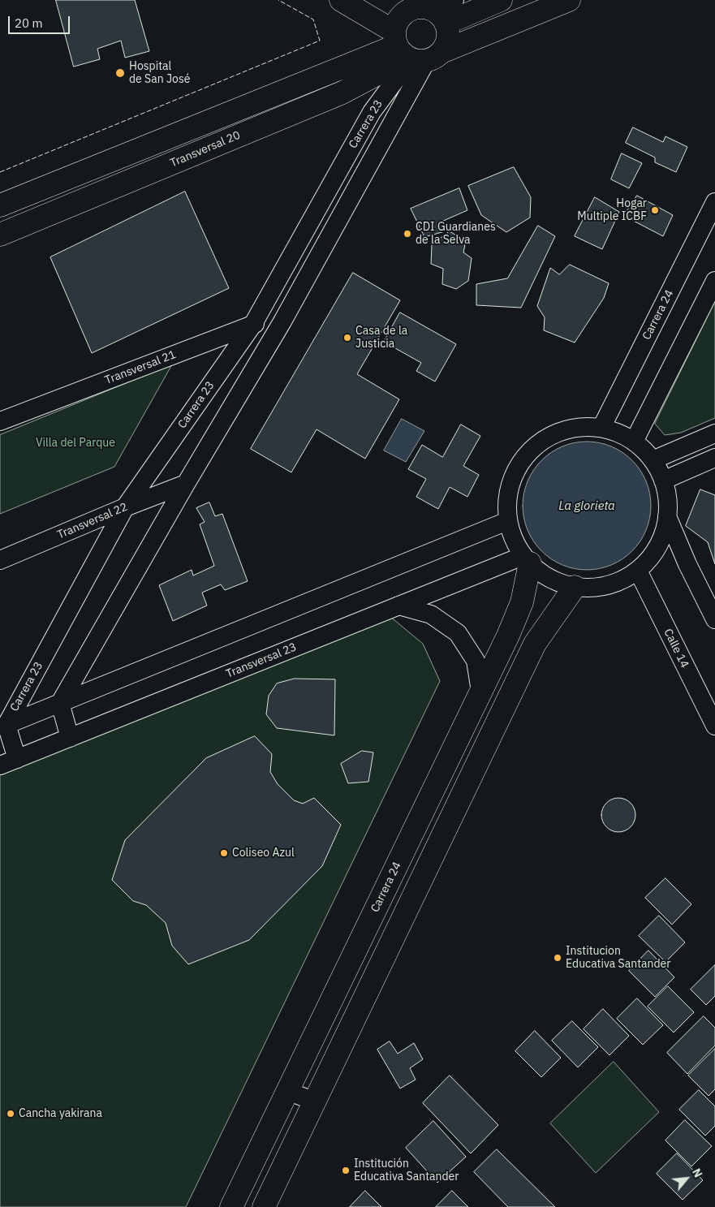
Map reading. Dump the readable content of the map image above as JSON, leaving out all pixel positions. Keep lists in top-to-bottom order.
{
  "streets": {
    "street": [
      "Carrera 23",
      "Transversal 20",
      "Carrera 24",
      "Transversal 21",
      "Transversal 22",
      "Calle 14",
      "Transversal 23"
    ]
  },
  "crossings": [
    ["Carrera 23", "Transversal 20"],
    ["Carrera 23", "Transversal 21"],
    ["Carrera 23", "Transversal 22"],
    ["Carrera 23", "Transversal 23"],
    ["Carrera 24", "Transversal 23"]
  ],
  "water": ["La glorieta"],
  "parks": ["Villa del Parque"],
  "places": [
    "Hospital de San José",
    "Hogar Multiple ICBF",
    "CDI Guardianes de la Selva",
    "Casa de la Justicia",
    "Coliseo Azul",
    "Institucion Educativa Santander",
    "Cancha yakirana",
    "Institución Educativa Santander"
  ],
  "scale_bar": "20 m",
  "north": "top right"
}
